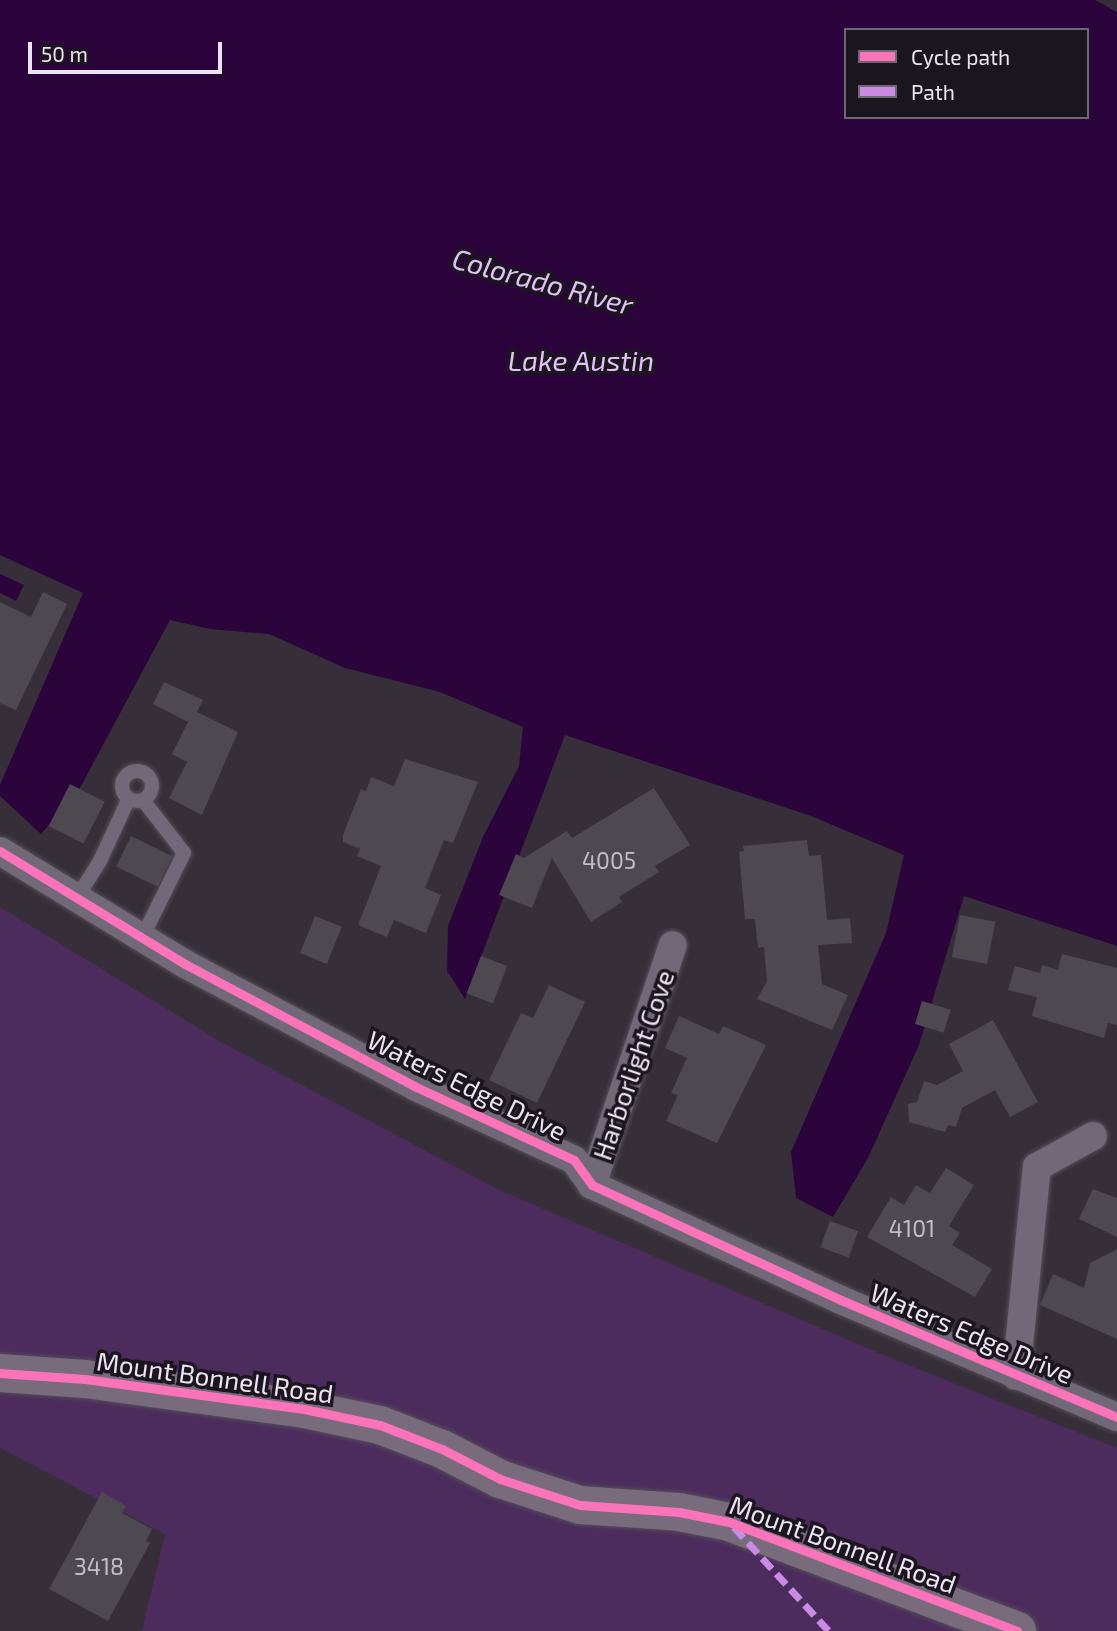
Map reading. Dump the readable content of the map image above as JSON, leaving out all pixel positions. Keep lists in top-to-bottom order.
{
  "streets": {
    "street": ["Harborlight Cove", "Waters Edge Drive", "Mount Bonnell Road"]
  },
  "crossings": [
    ["Harborlight Cove", "Waters Edge Drive"]
  ],
  "water": ["Colorado River", "Lake Austin"],
  "house_numbers": ["4005", "4101", "3418"],
  "legend": ["Cycle path", "Path"],
  "scale_bar": "50 m"
}
